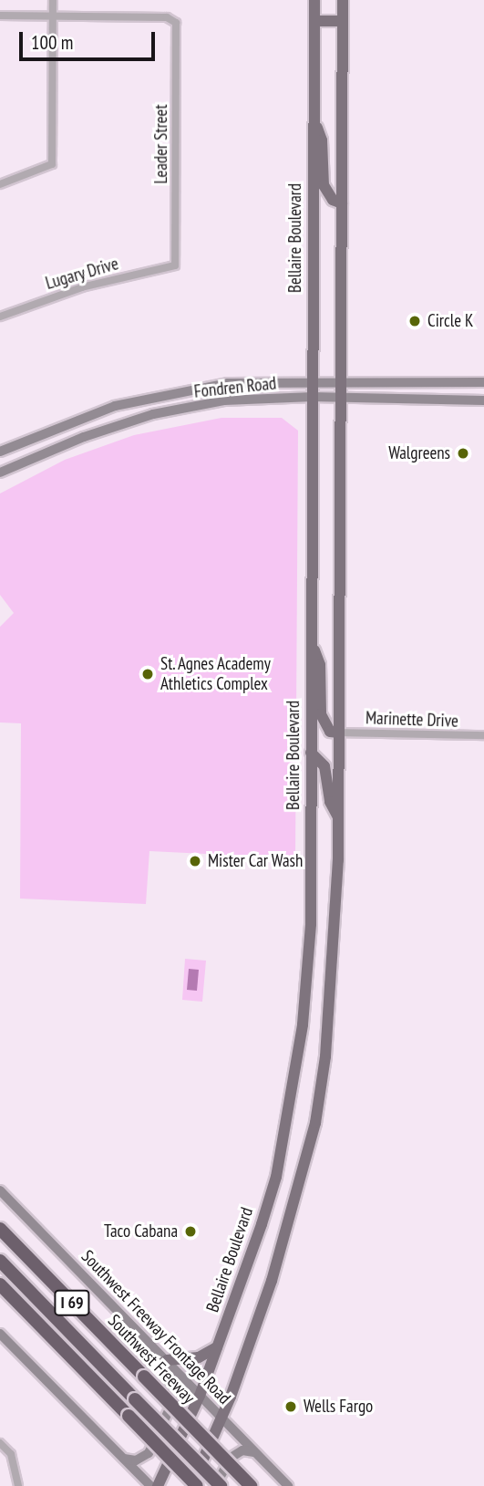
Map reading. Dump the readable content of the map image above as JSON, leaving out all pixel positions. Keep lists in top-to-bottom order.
{
  "streets": {
    "highway": ["I 69", "Southwest Freeway"],
    "main road": ["Bellaire Boulevard", "Fondren Road", "Southwest Freeway Frontage Road"],
    "street": ["Leader Street", "Lugary Drive", "Marinette Drive"]
  },
  "crossings": [
    ["Leader Street", "Lugary Drive"],
    ["Bellaire Boulevard", "Fondren Road"],
    ["Bellaire Boulevard", "Southwest Freeway Frontage Road"]
  ],
  "places": [
    "Circle K",
    "Walgreens",
    "St. Agnes Academy Athletics Complex",
    "Mister Car Wash",
    "Taco Cabana",
    "Wells Fargo"
  ],
  "scale_bar": "100 m"
}
